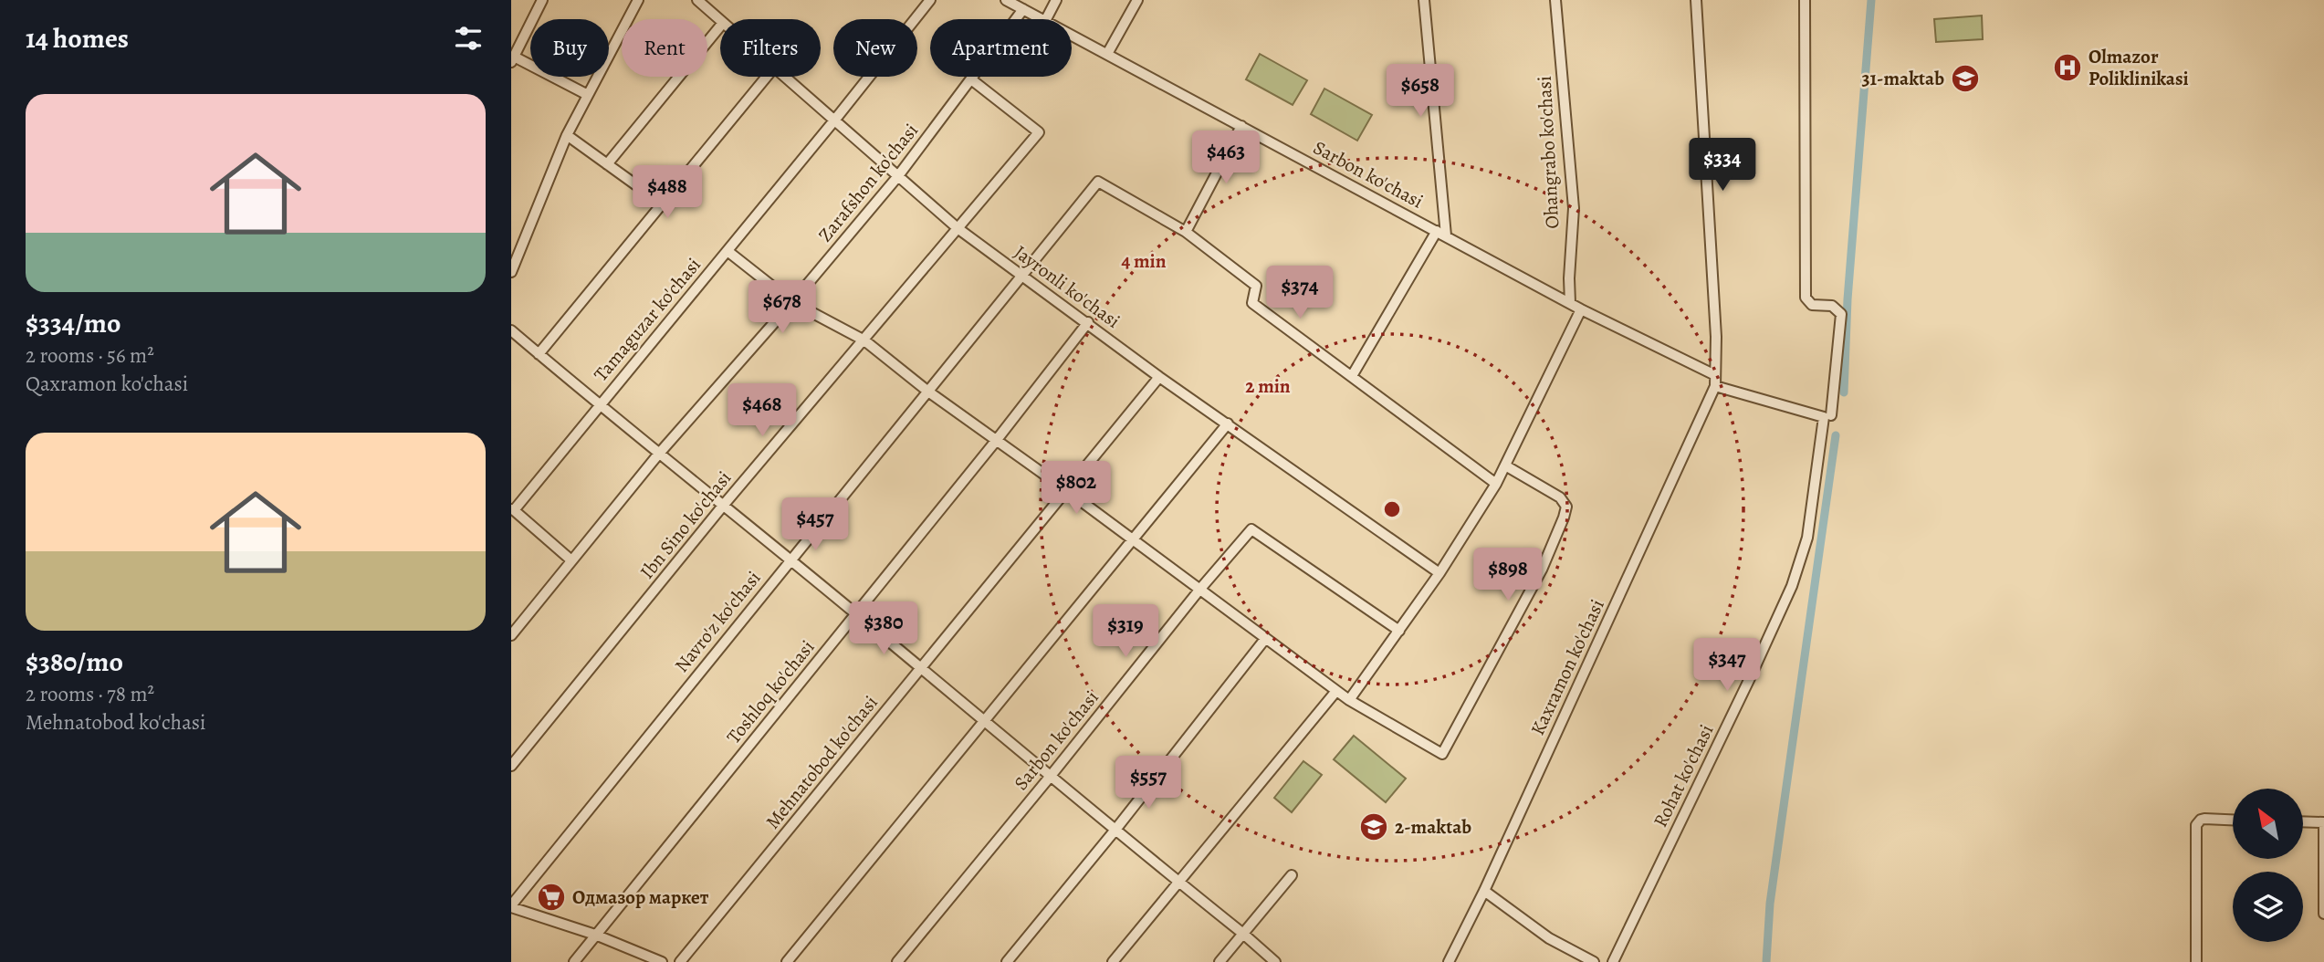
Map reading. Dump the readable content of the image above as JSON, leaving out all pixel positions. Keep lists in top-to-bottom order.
{
  "streets": {
    "street": [
      "Ohangrabo ko'chasi",
      "Sarbon ko'chasi",
      "Zarafshon ko'chasi",
      "Jayronli ko'chasi",
      "Tamaguzar ko'chasi",
      "Ibn Sino ko'chasi",
      "Navro'z ko'chasi",
      "Kaxramon ko'chasi",
      "Toshloq ko'chasi",
      "Mehnatobod ko'chasi",
      "Rohat ko'chasi"
    ]
  },
  "crossings": [
    ["Ohangrabo ko'chasi", "Sarbon ko'chasi"],
    ["Sarbon ko'chasi", "Zarafshon ko'chasi"],
    ["Sarbon ko'chasi", "Kaxramon ko'chasi"],
    ["Zarafshon ko'chasi", "Jayronli ko'chasi"],
    ["Zarafshon ko'chasi", "Ibn Sino ko'chasi"],
    ["Jayronli ko'chasi", "Tamaguzar ko'chasi"],
    ["Jayronli ko'chasi", "Ibn Sino ko'chasi"],
    ["Jayronli ko'chasi", "Navro'z ko'chasi"],
    ["Jayronli ko'chasi", "Toshloq ko'chasi"],
    ["Jayronli ko'chasi", "Mehnatobod ko'chasi"]
  ],
  "places": {
    "hospital": ["Olmazor Poliklinikasi"],
    "school or university": ["31-maktab", "2-maktab"],
    "supermarket": ["Одмазор маркет"]
  },
  "north": "top left",
  "page": {
    "heading": "14 homes",
    "chip": [
      "Buy",
      "Rent",
      "Filters",
      "New",
      "Apartment"
    ],
    "price": [
      "$658",
      "$463",
      "$334",
      "$488",
      "$374",
      "$678",
      "$468",
      "$802",
      "$457",
      "$898",
      "$380",
      "$319",
      "$347",
      "$557"
    ],
    "list": [
      {
        "name": "$334/mo",
        "note": "2 rooms · 56 m² · Qaxramon ko'chasi"
      },
      {
        "name": "$380/mo",
        "note": "2 rooms · 78 m² · Mehnatobod ko'chasi"
      }
    ]
  },
  "rings": ["4 min", "2 min"]
}
